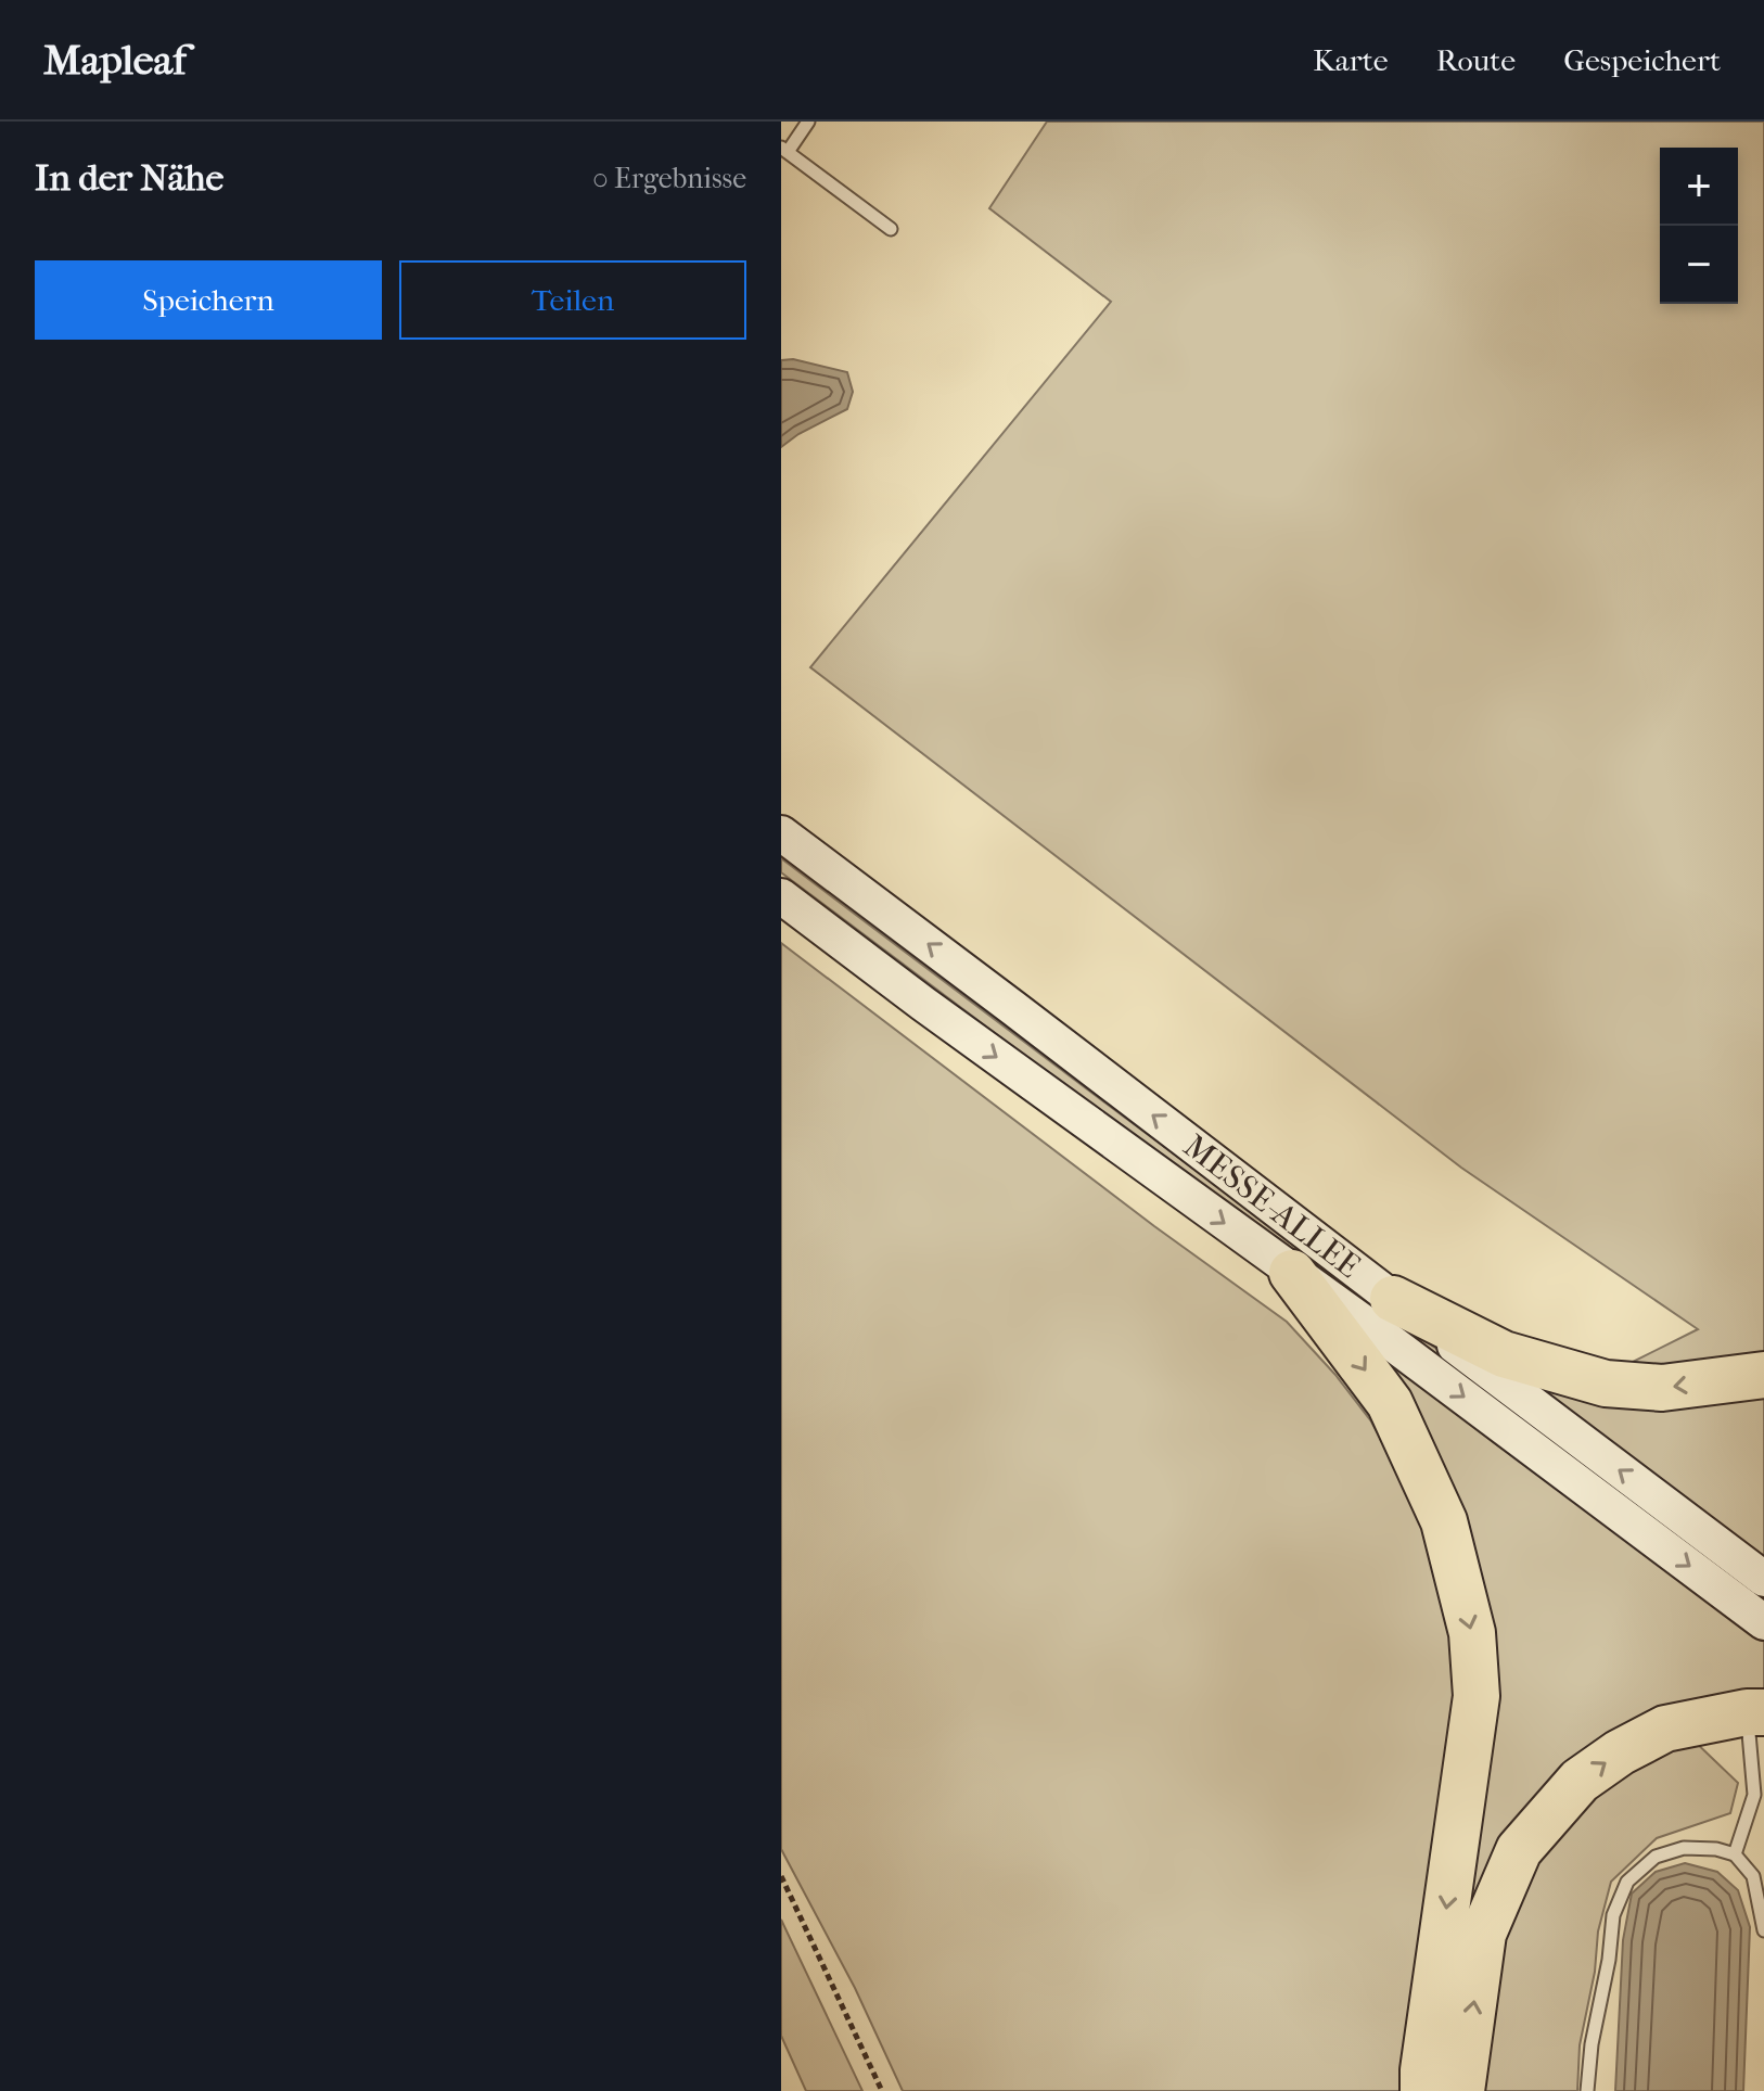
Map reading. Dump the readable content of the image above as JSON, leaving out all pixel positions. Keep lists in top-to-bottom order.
{
  "streets": {
    "main road": ["MESSE-ALLEE"]
  },
  "page": {
    "header": "Mapleaf",
    "nav": ["Karte", "Route", "Gespeichert"],
    "heading": ["In der Nähe", "0 Ergebnisse"],
    "map_buttons": ["+", "−"],
    "buttons": ["Speichern", "Teilen"]
  }
}
